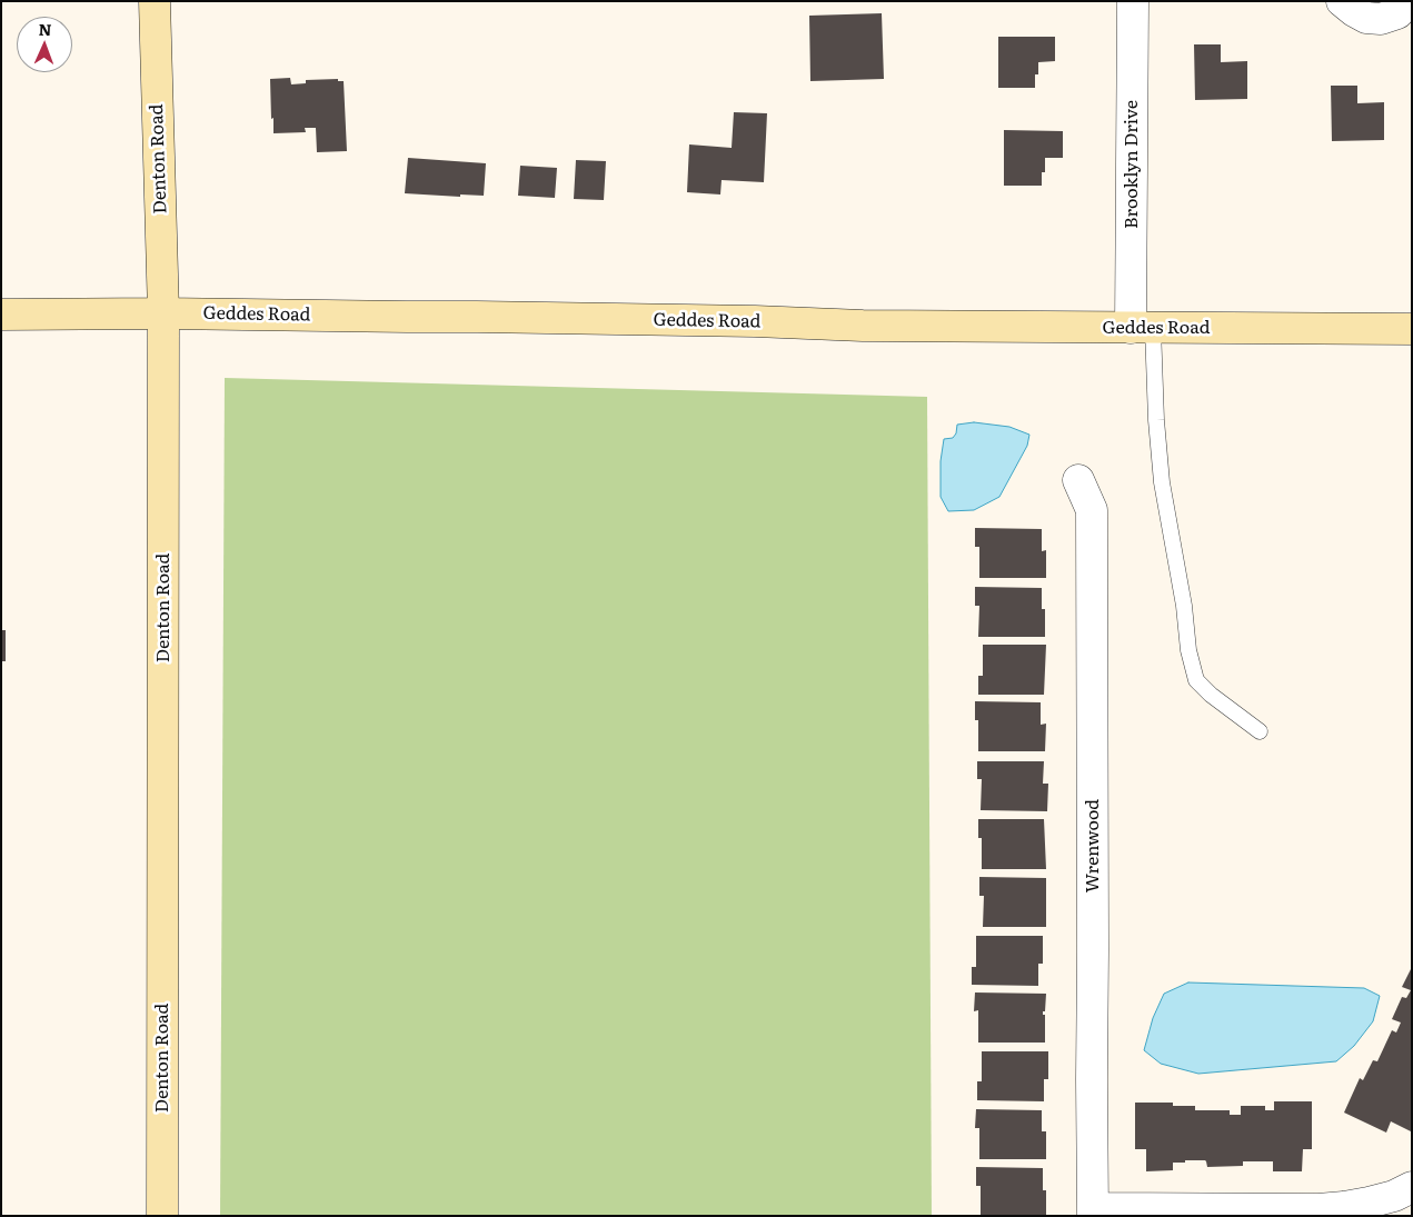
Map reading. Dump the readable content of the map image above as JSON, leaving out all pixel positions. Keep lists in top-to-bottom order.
{
  "streets": {
    "main road": ["Denton Road", "Geddes Road"],
    "street": ["Brooklyn Drive", "Wrenwood"]
  },
  "crossings": [
    ["Denton Road", "Geddes Road"],
    ["Brooklyn Drive", "Geddes Road"]
  ],
  "north": "top"
}
